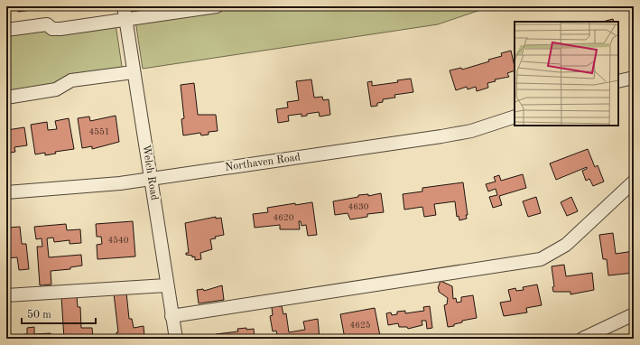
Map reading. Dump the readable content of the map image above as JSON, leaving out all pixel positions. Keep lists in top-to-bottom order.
{
  "streets": {
    "street": ["Northaven Road", "Welch Road"]
  },
  "crossings": [
    ["Northaven Road", "Welch Road"]
  ],
  "house_numbers": [
    "4551",
    "4630",
    "4620",
    "4540",
    "4625"
  ],
  "scale_bar": "50 m"
}
